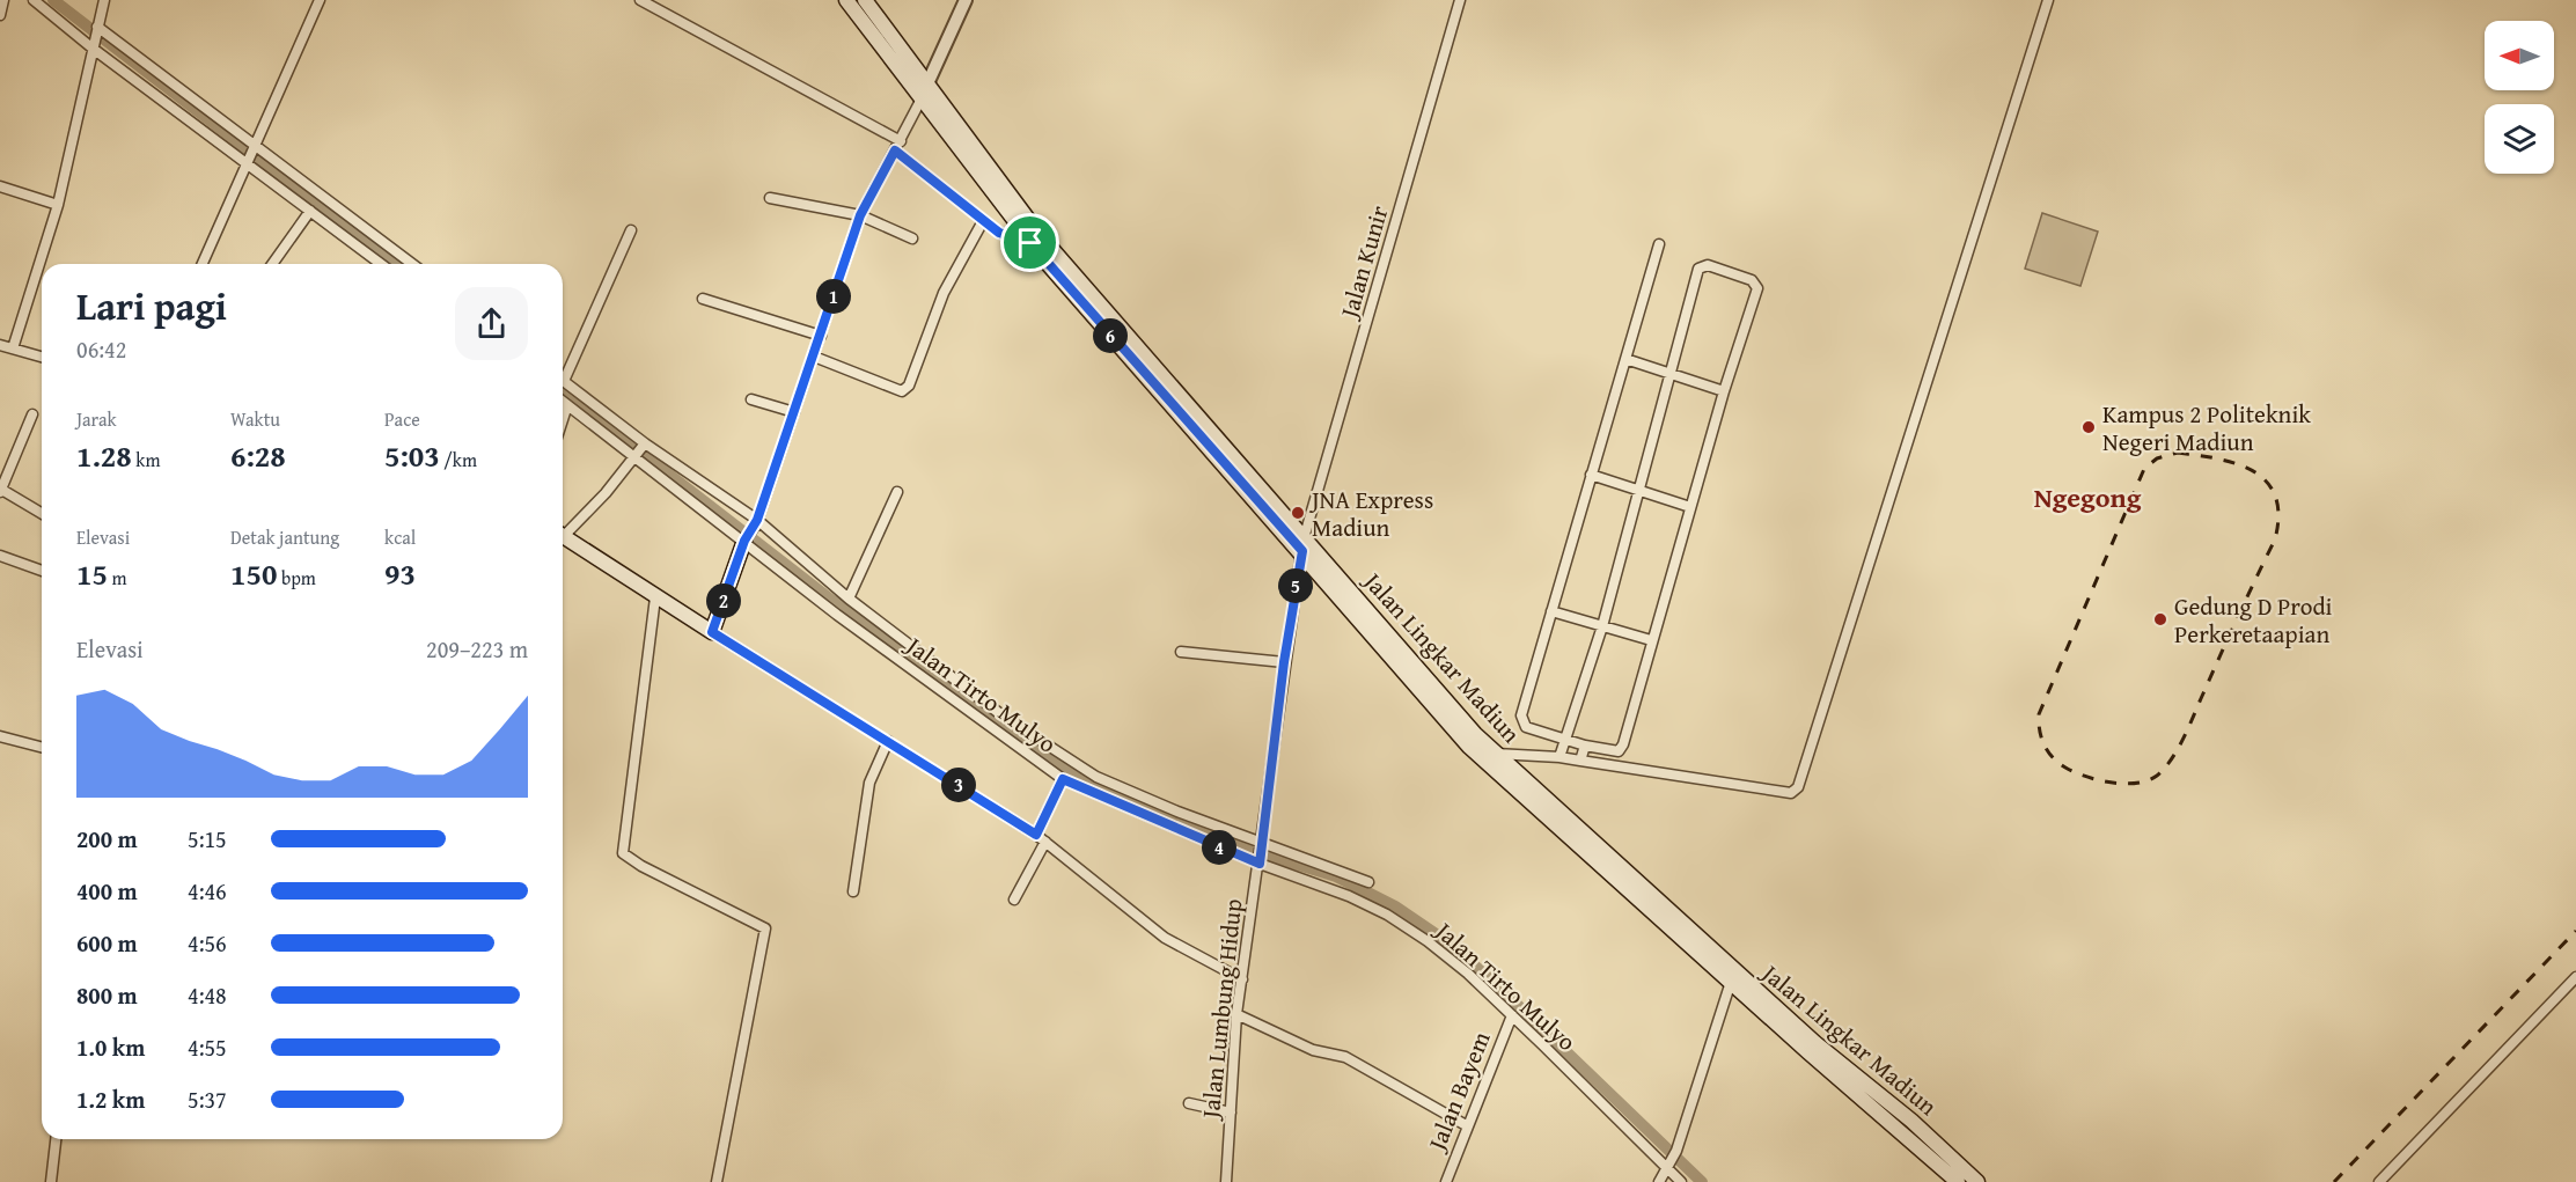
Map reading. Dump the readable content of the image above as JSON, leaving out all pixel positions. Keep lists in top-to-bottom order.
{
  "streets": {
    "main road": ["Jalan Lingkar Madiun"],
    "street": [
      "Jalan Kunir",
      "Jalan Tirto Mulyo",
      "Jalan Lumbung Hidup",
      "Jalan Bayem"
    ]
  },
  "crossings": [
    ["Jalan Kunir", "Jalan Lingkar Madiun"],
    ["Jalan Lingkar Madiun", "Jalan Lumbung Hidup"],
    ["Jalan Tirto Mulyo", "Jalan Lumbung Hidup"],
    ["Jalan Tirto Mulyo", "Jalan Bayem"]
  ],
  "districts": ["Ngegong"],
  "places": ["Kampus 2 Politeknik Negeri Madiun", "JNA Express Madiun", "Gedung D Prodi Perkeretaapian"],
  "north": "left",
  "page": {
    "heading": ["Lari pagi", "06:42"],
    "pins": [
      "1",
      "6",
      "5",
      "2",
      "3",
      "4"
    ],
    "stats": [
      ["Jarak", "1.28 km"],
      ["Waktu", "6:28"],
      ["Pace", "5:03 /km"],
      ["Elevasi", "15 m"],
      ["Detak jantung", "150 bpm"],
      ["kcal", "93"]
    ],
    "chart": ["Elevasi", "209–223 m"],
    "list": [
      {
        "name": "200 m",
        "note": "5:15"
      },
      {
        "name": "400 m",
        "note": "4:46"
      },
      {
        "name": "600 m",
        "note": "4:56"
      },
      {
        "name": "800 m",
        "note": "4:48"
      },
      {
        "name": "1.0 km",
        "note": "4:55"
      },
      {
        "name": "1.2 km",
        "note": "5:37"
      }
    ]
  }
}
